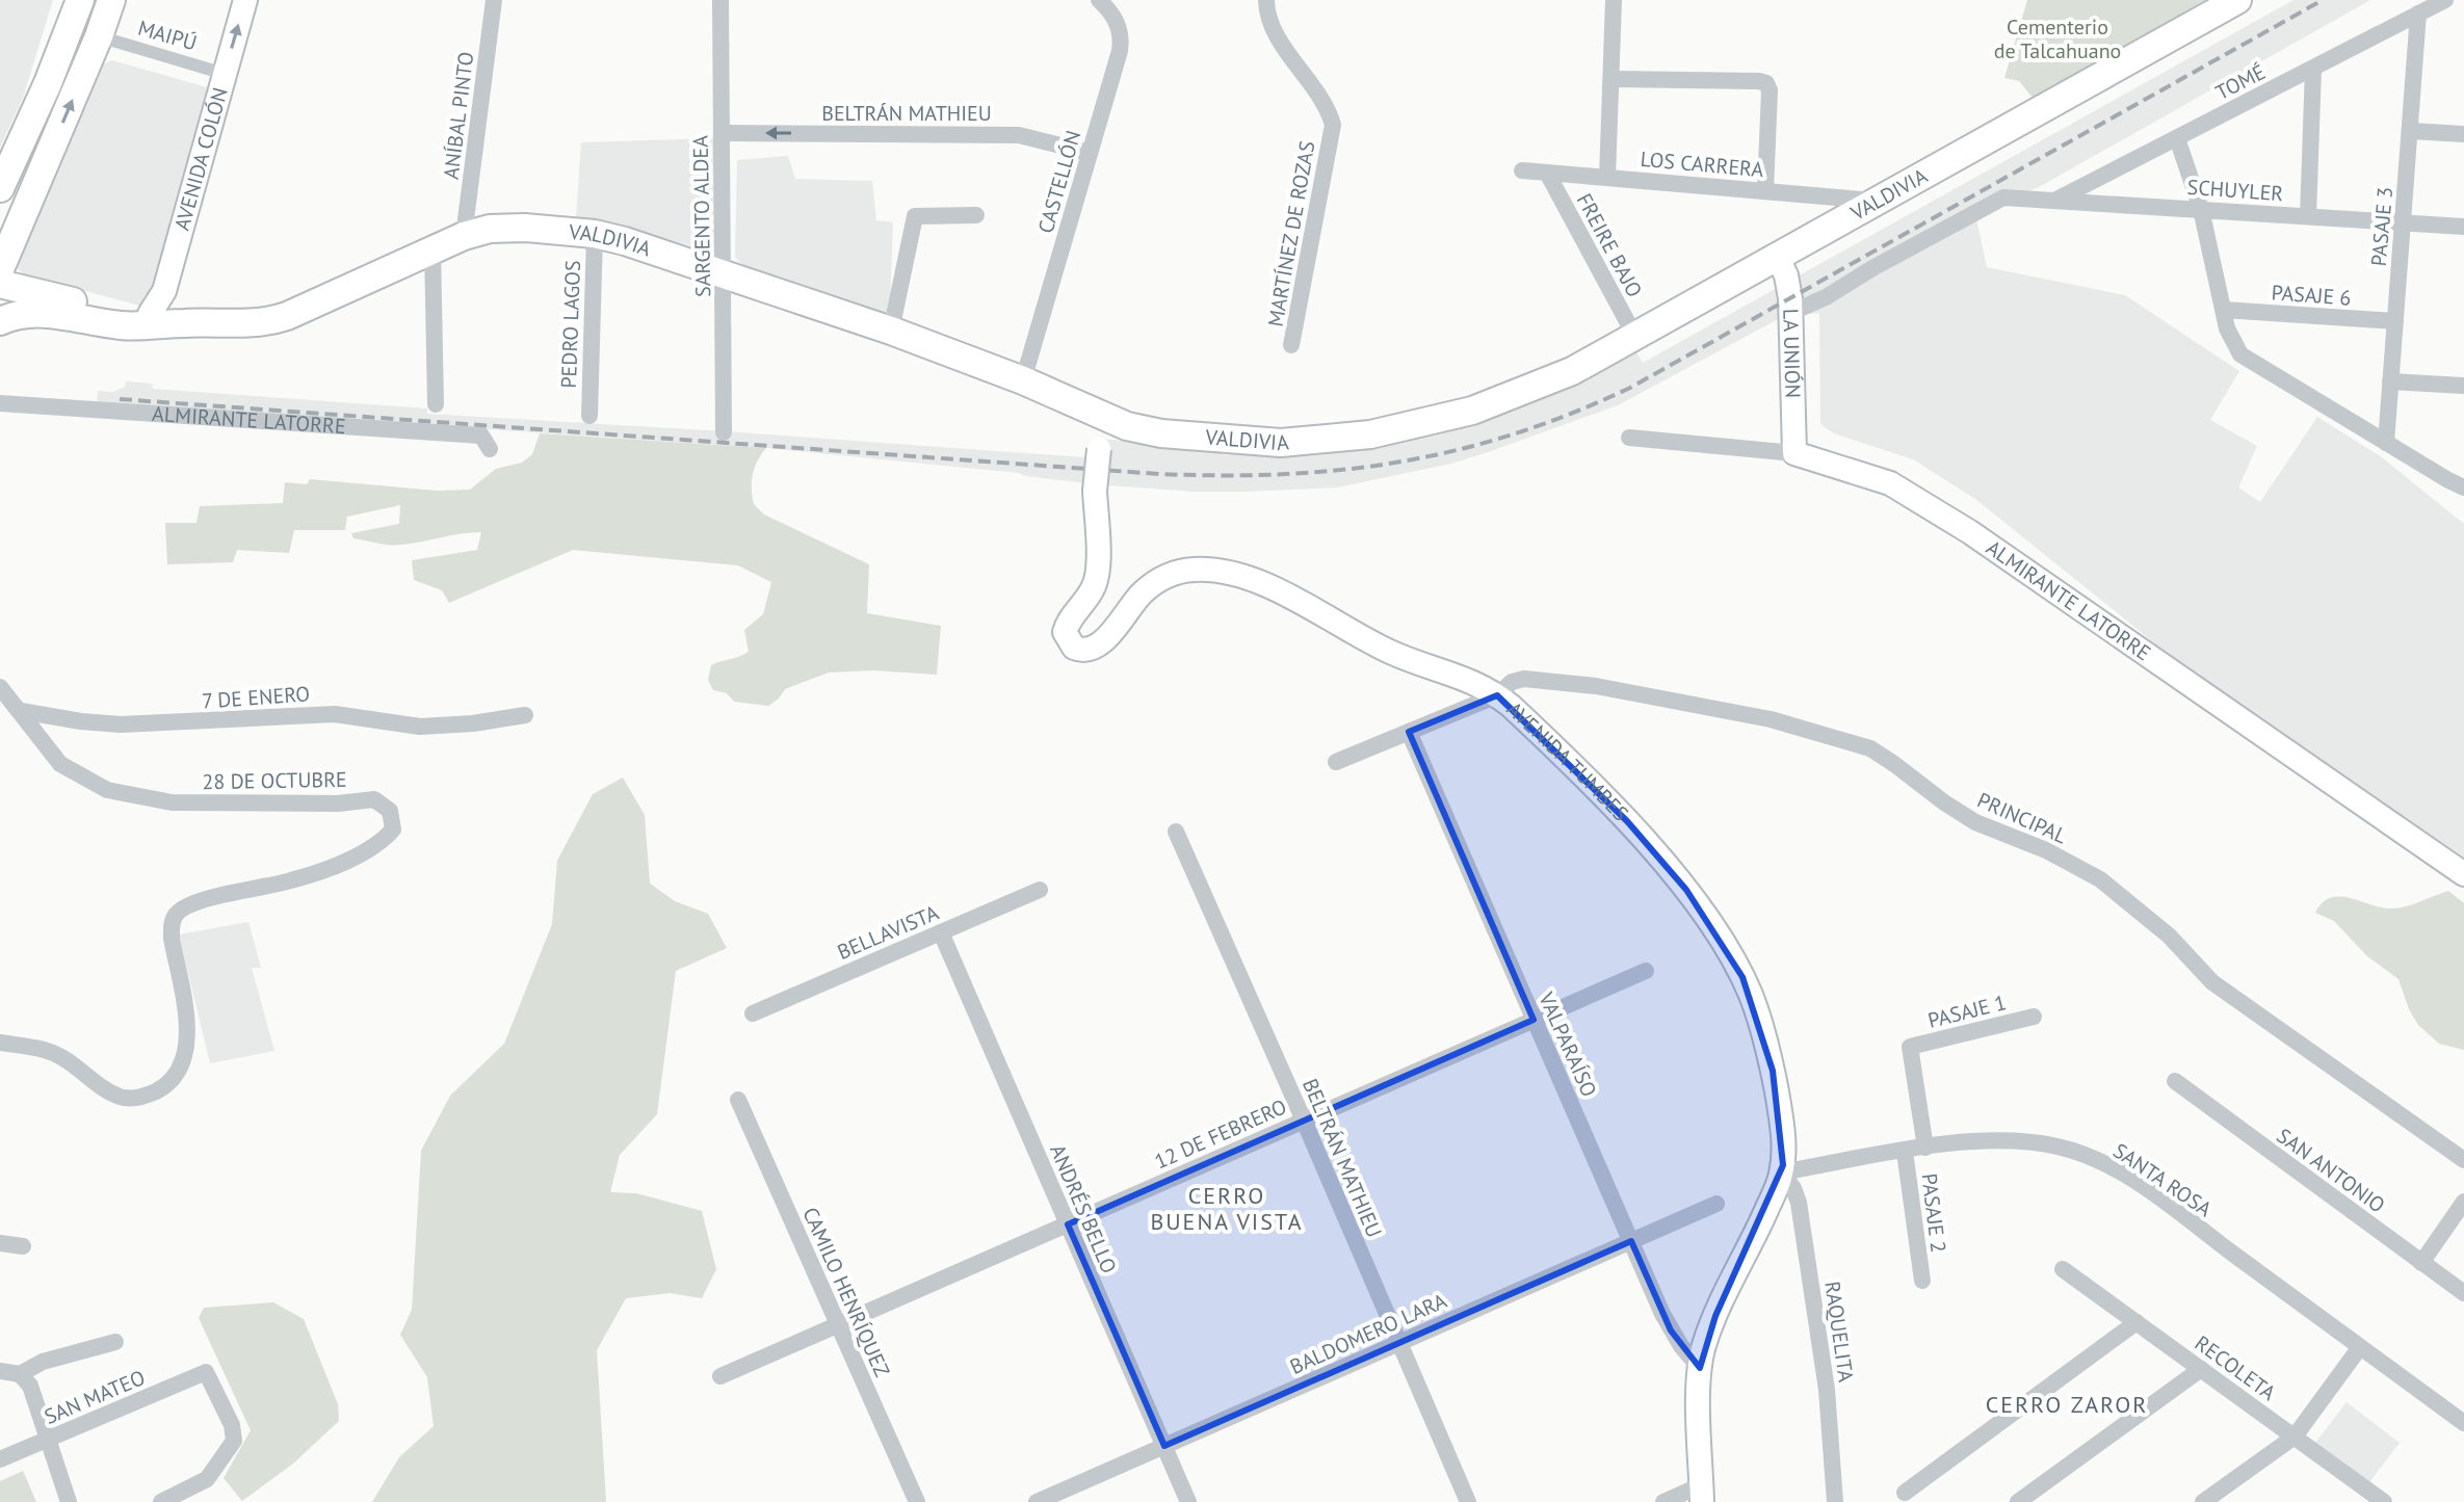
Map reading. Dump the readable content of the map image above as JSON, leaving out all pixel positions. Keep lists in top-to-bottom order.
{
  "streets": {
    "main road": [
      "AVENIDA COLÓN",
      "VALDIVIA",
      "LA UNIÓN",
      "ALMIRANTE LATORRE",
      "AVENIDA TUMBES"
    ],
    "street": [
      "MAIPÚ",
      "TOMÉ",
      "BELTRÁN MATHIEU",
      "ANÍBAL PINTO",
      "LOS CARRERA",
      "CASTELLÓN",
      "SCHUYLER",
      "SARGENTO ALDEA",
      "PASAJE 3",
      "MARTÍNEZ DE ROZAS",
      "FREIRE BAJO",
      "PASAJE 6",
      "PEDRO LAGOS",
      "7 DE ENERO",
      "28 DE OCTUBRE",
      "PRINCIPAL",
      "BELLAVISTA",
      "PASAJE 1",
      "VALPARAÍSO",
      "12 DE FEBRERO",
      "SAN ANTONIO",
      "SANTA ROSA",
      "ANDRÉS BELLO",
      "PASAJE 2",
      "CAMILO HENRÍQUEZ",
      "RAQUELITA",
      "BALDOMERO LARA",
      "RECOLETA",
      "SAN MATEO"
    ]
  },
  "crossings": [
    ["MAIPÚ", "AVENIDA COLÓN"],
    ["TOMÉ", "SCHUYLER"],
    ["TOMÉ", "PASAJE 3"],
    ["BELTRÁN MATHIEU", "CASTELLÓN"],
    ["BELTRÁN MATHIEU", "SARGENTO ALDEA"],
    ["BELTRÁN MATHIEU", "12 DE FEBRERO"],
    ["BELTRÁN MATHIEU", "BALDOMERO LARA"],
    ["ANÍBAL PINTO", "VALDIVIA"],
    ["AVENIDA COLÓN", "VALDIVIA"],
    ["LOS CARRERA", "VALDIVIA"],
    ["LOS CARRERA", "FREIRE BAJO"],
    ["CASTELLÓN", "VALDIVIA"],
    ["SCHUYLER", "PASAJE 3"],
    ["SCHUYLER", "LA UNIÓN"],
    ["VALDIVIA", "SARGENTO ALDEA"],
    ["VALDIVIA", "FREIRE BAJO"],
    ["VALDIVIA", "PEDRO LAGOS"],
    ["VALDIVIA", "LA UNIÓN"],
    ["VALDIVIA", "AVENIDA TUMBES"],
    ["PASAJE 3", "PASAJE 6"],
    ["LA UNIÓN", "ALMIRANTE LATORRE"],
    ["7 DE ENERO", "28 DE OCTUBRE"],
    ["AVENIDA TUMBES", "PRINCIPAL"],
    ["AVENIDA TUMBES", "VALPARAÍSO"],
    ["AVENIDA TUMBES", "SANTA ROSA"],
    ["AVENIDA TUMBES", "RAQUELITA"],
    ["BELLAVISTA", "ANDRÉS BELLO"],
    ["PASAJE 1", "PASAJE 2"],
    ["VALPARAÍSO", "12 DE FEBRERO"],
    ["VALPARAÍSO", "BALDOMERO LARA"],
    ["12 DE FEBRERO", "ANDRÉS BELLO"],
    ["12 DE FEBRERO", "CAMILO HENRÍQUEZ"],
    ["SANTA ROSA", "PASAJE 2"],
    ["SANTA ROSA", "RAQUELITA"],
    ["ANDRÉS BELLO", "BALDOMERO LARA"]
  ],
  "districts": ["CERRO BUENA VISTA", "CERRO ZAROR"],
  "parks": ["Cementerio de Talcahuano"]
}
